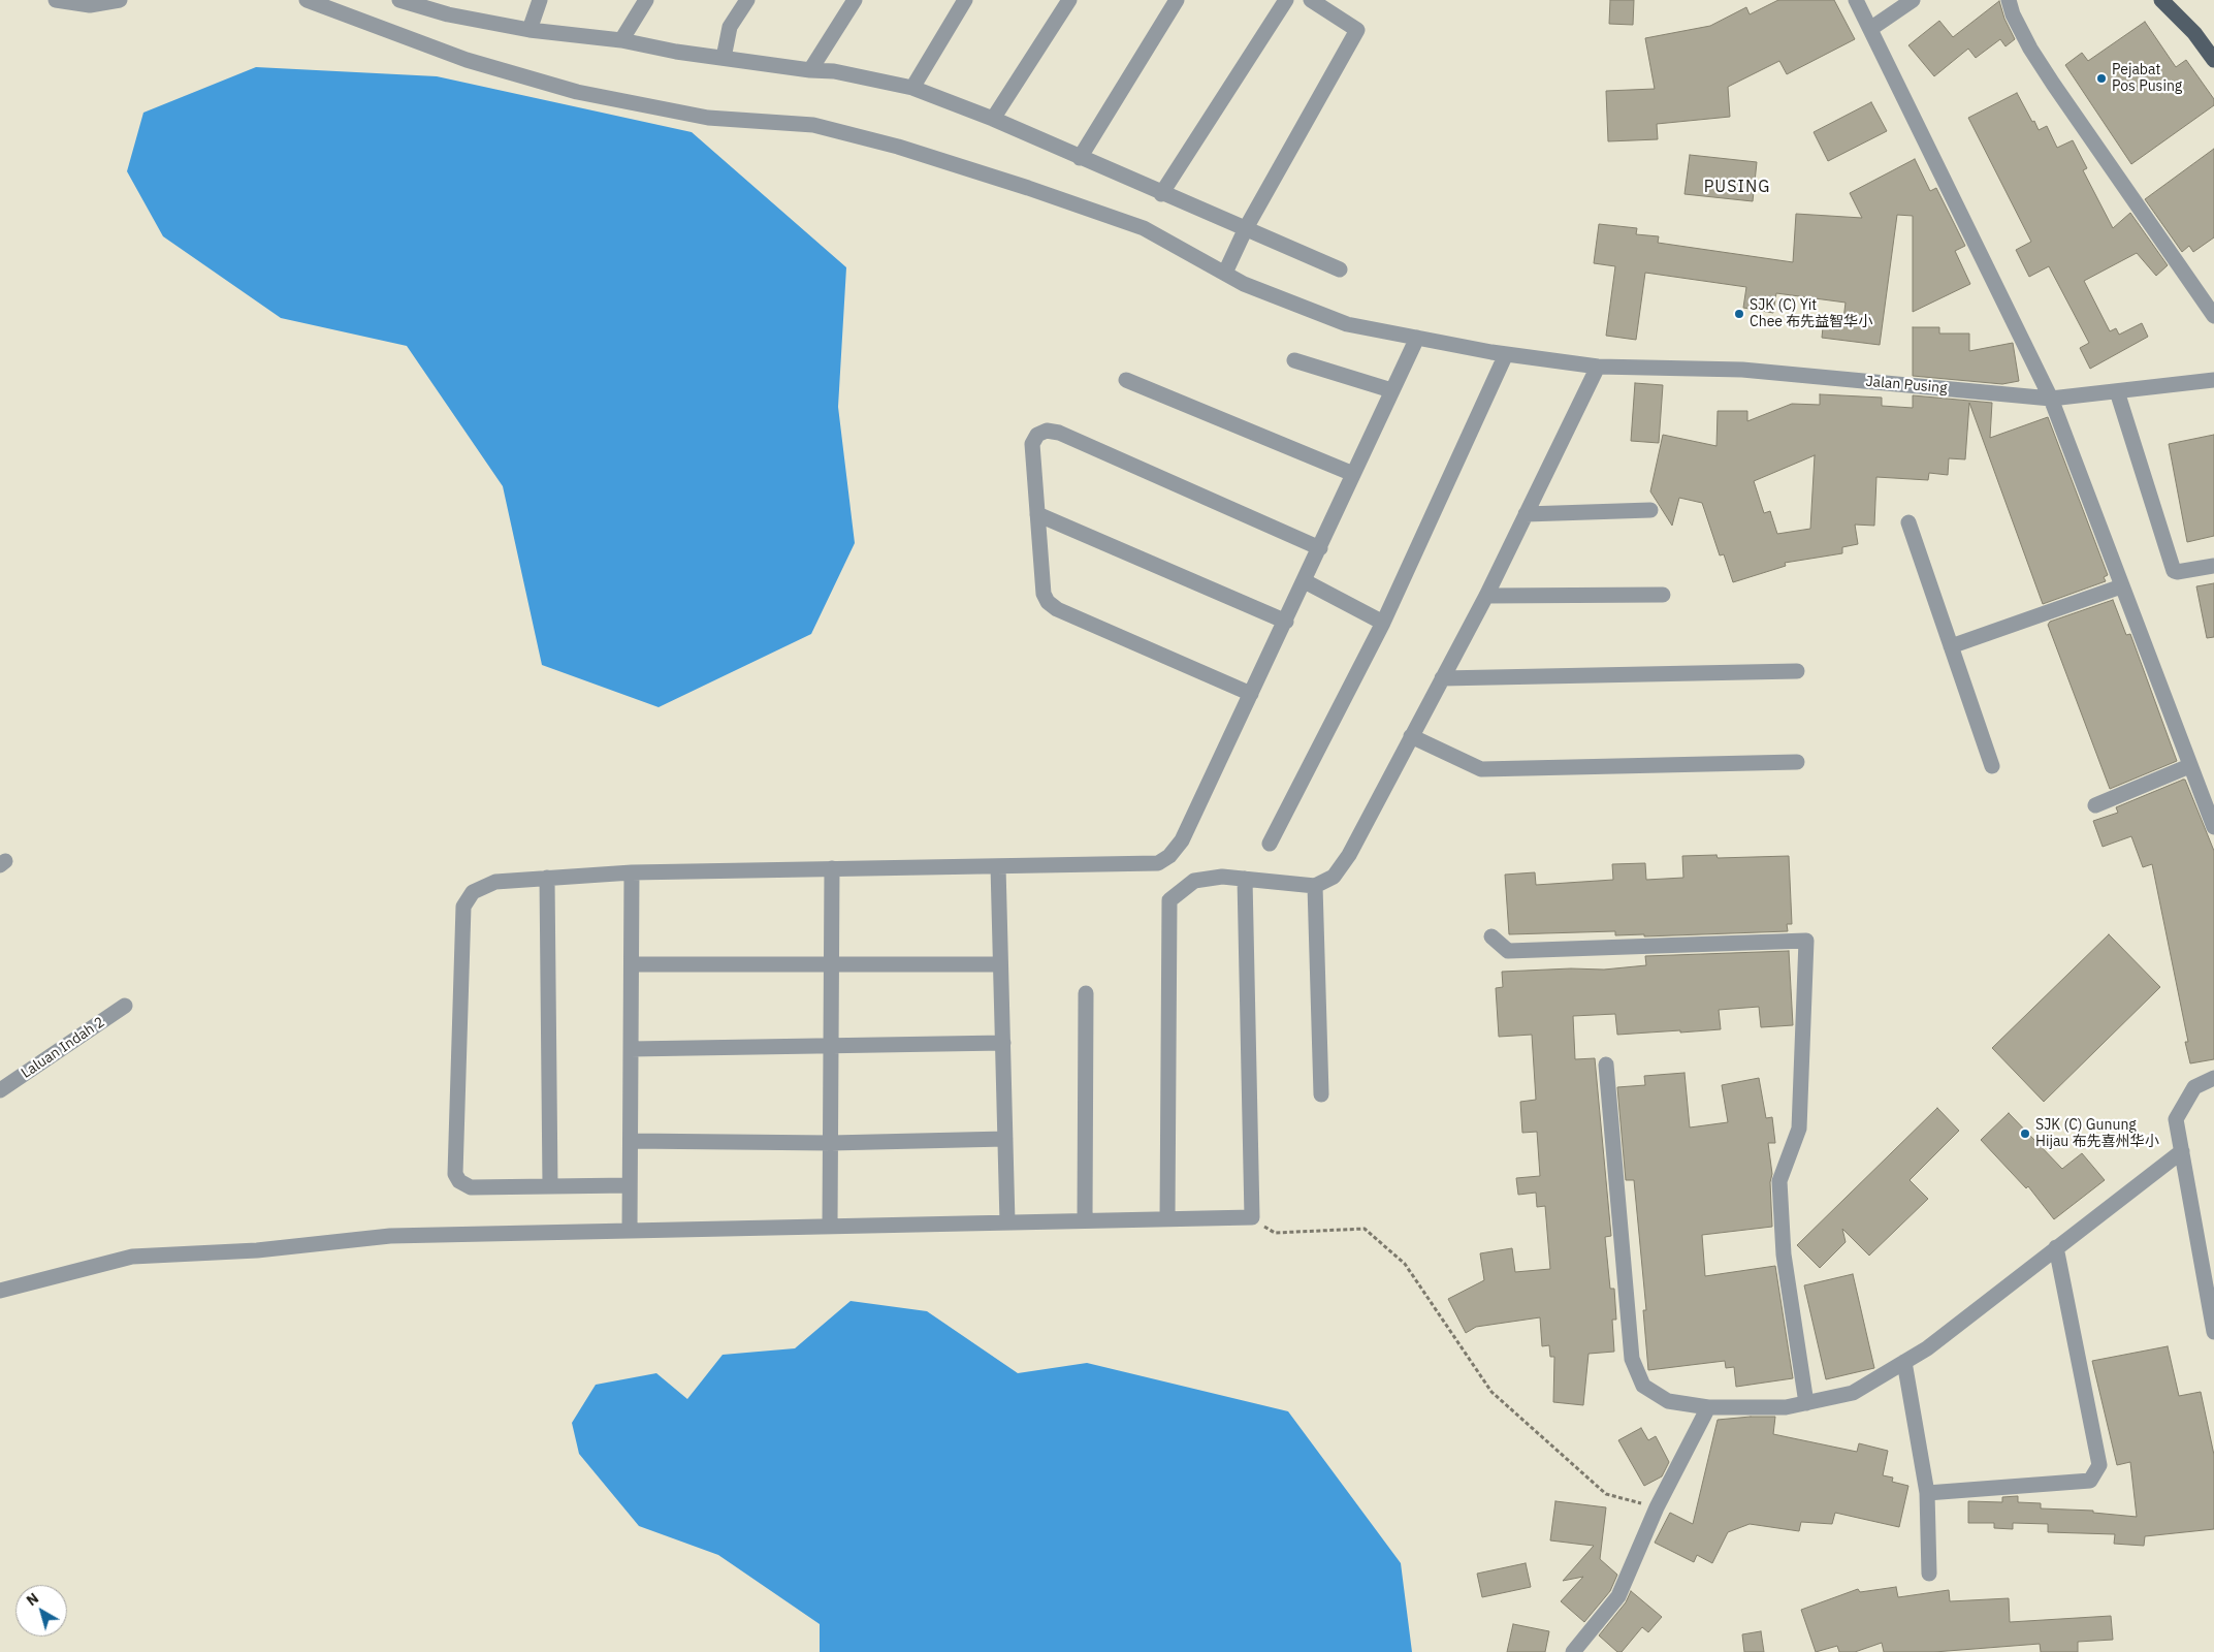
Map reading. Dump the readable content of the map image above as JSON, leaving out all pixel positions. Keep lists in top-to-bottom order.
{
  "streets": {
    "street": ["Jalan Pusing", "Laluan Indah 2"]
  },
  "districts": ["PUSING"],
  "places": ["Pejabat Pos Pusing", "SJK (C) Yit Chee 布先益智华小", "SJK (C) Gunung Hijau 布先喜州华小"],
  "north": "top left"
}
